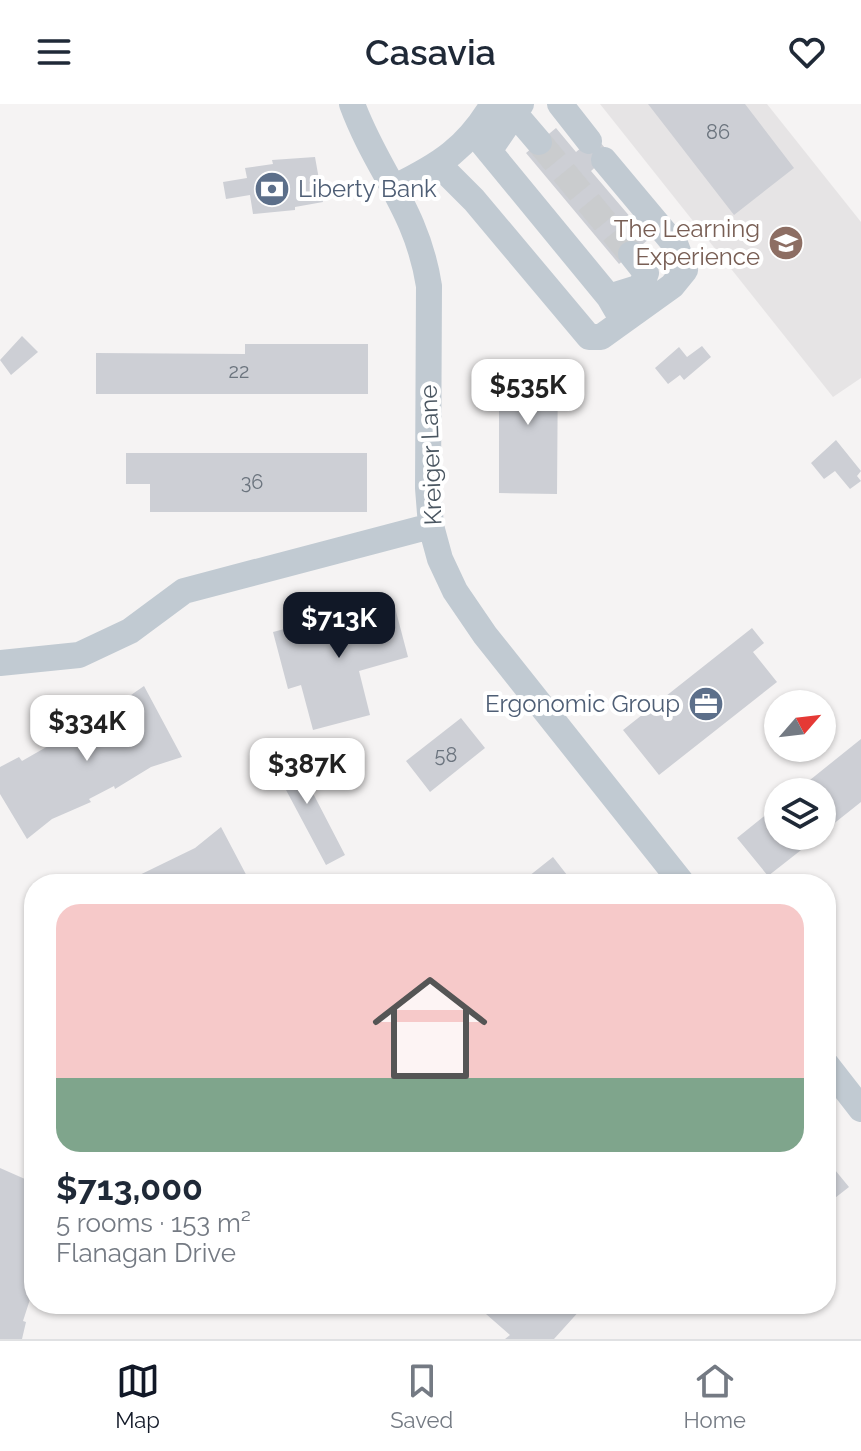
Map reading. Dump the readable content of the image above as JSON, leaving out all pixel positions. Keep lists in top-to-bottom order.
{
  "streets": {
    "street": ["Kreiger Lane"]
  },
  "places": {
    "bank": ["Liberty Bank"],
    "school or university": ["The Learning Experience"],
    "office": ["Ergonomic Group"]
  },
  "house_numbers": [
    "86",
    "22",
    "36",
    "58"
  ],
  "north": "top right",
  "page": {
    "header": "Casavia",
    "price": [
      "$535K",
      "$713K",
      "$334K",
      "$387K"
    ],
    "list": [
      {
        "name": "$713,000",
        "note": "5 rooms · 153 m² · Flanagan Drive"
      }
    ],
    "tabs": ["Map", "Saved", "Home"]
  }
}
